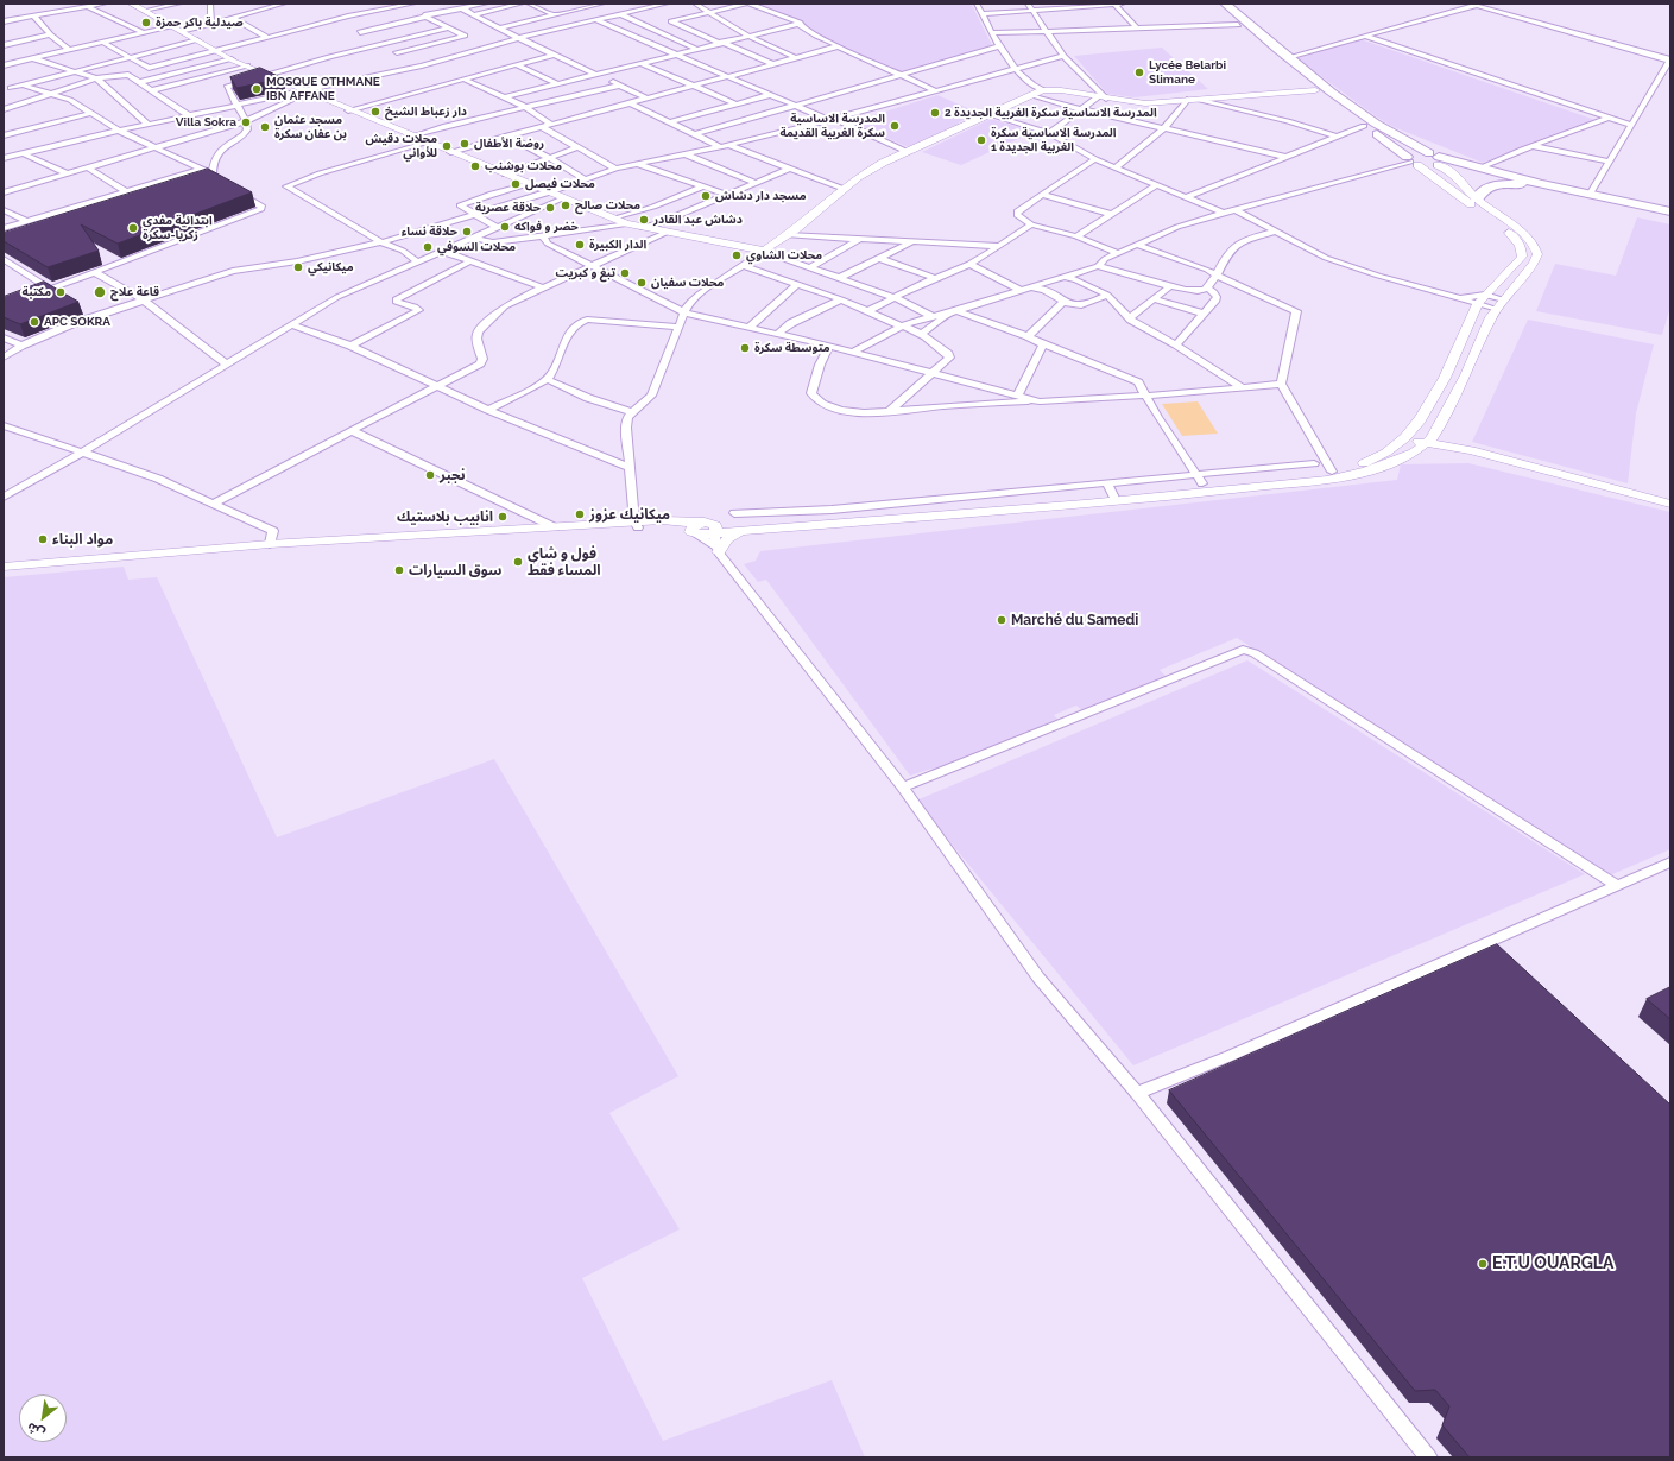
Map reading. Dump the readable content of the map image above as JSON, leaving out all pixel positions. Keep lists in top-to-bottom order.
{
  "places": [
    "صيدلية باكر حمزة",
    "Lycée Belarbi Slimane",
    "MOSQUE OTHMANE IBN AFFANE",
    "دار زعباط الشيخ",
    "المدرسة الاساسية سكرة الغربية الجديدة 2",
    "Villa Sokra",
    "المدرسة الاساسية سكرة الغربية القديمة",
    "مسجد عثمان بن عفان سكرة",
    "المدرسة الاساسية سكرة الغربية الجديدة 1",
    "روضة الأطفال",
    "محلات دقيش للأواني",
    "محلات بوشنب",
    "محلات فيصل",
    "مسجد دار دشاش",
    "محلات صالح",
    "حلاقة عصرية",
    "دشاش عبد القادر",
    "خضر و فواكه",
    "ابتدائية مفدي زكريا-سكرة",
    "حلاقة نساء",
    "الدار الكبيرة",
    "محلات السوفي",
    "محلات الشاوي",
    "ميكانيكي",
    "تبغ و كبريت",
    "محلات سفيان",
    "مكتبة",
    "قاعة علاج",
    "APC SOKRA",
    "متوسطة سكرة",
    "نجبر",
    "ميكانيك عزوز",
    "انابيب بلاستيك",
    "مواد البناء",
    "فول و شاي المساء فقط",
    "سوق السيارات",
    "Marché du Samedi",
    "E.T.U OUARGLA"
  ],
  "north": "bottom left"
}
